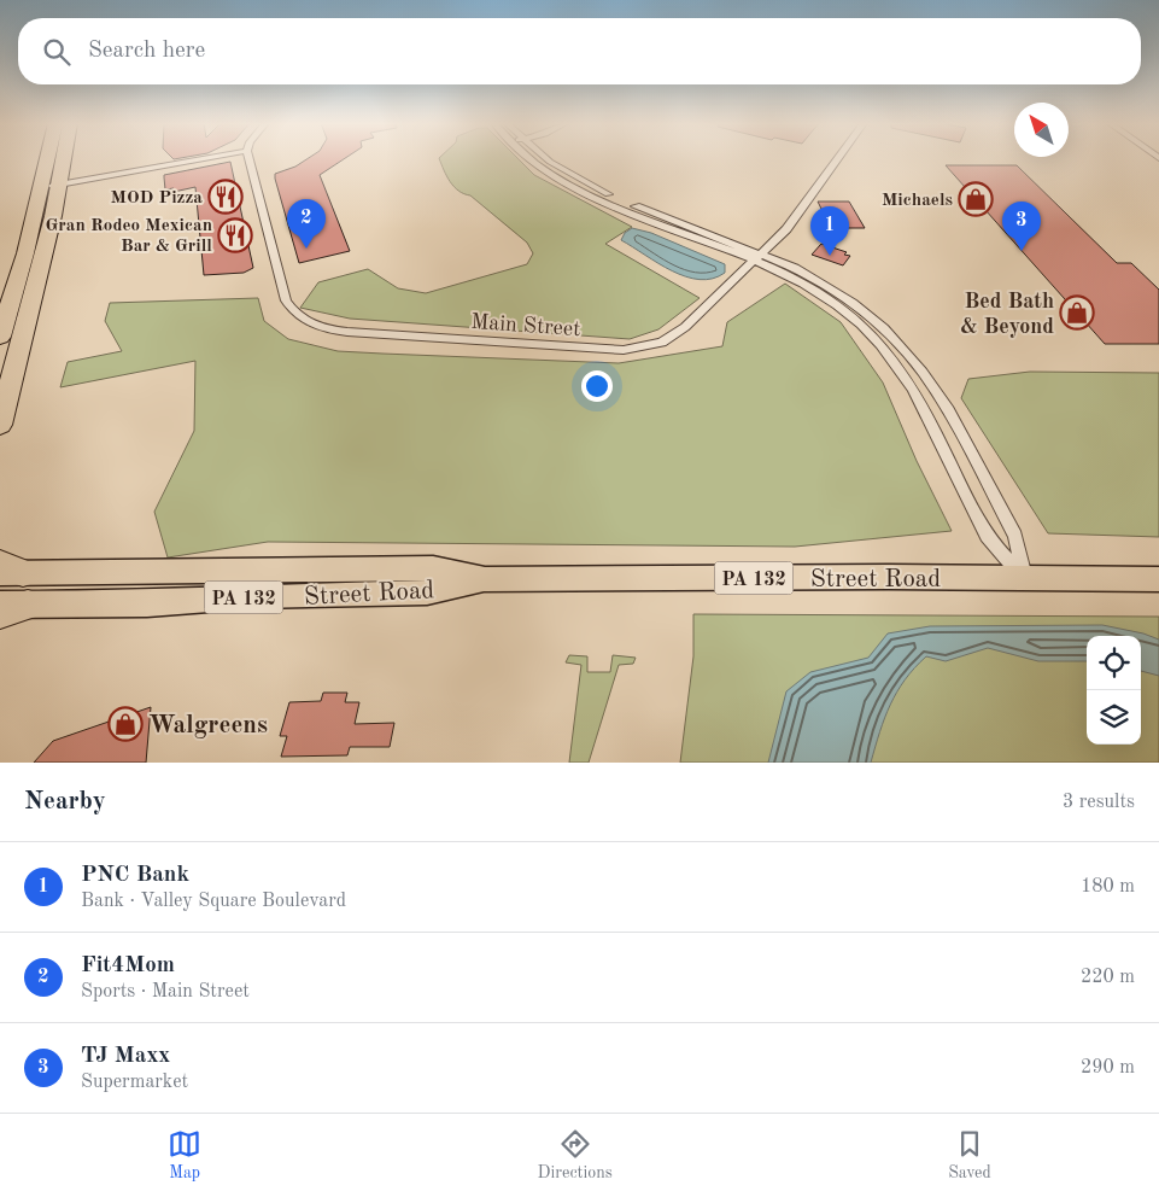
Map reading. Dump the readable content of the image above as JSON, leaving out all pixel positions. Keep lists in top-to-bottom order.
{
  "streets": {
    "main road": ["PA 132", "Street Road"],
    "street": ["Main Street"]
  },
  "places": {
    "restaurant": ["MOD Pizza", "Gran Rodeo Mexican Bar & Grill"],
    "shop": ["Michaels", "Bed Bath & Beyond", "Walgreens"]
  },
  "north": "top left",
  "page": {
    "search": "Search here",
    "pins": ["2", "3", "1"],
    "heading": ["Nearby", "3 results"],
    "list": [
      {
        "mark": "1",
        "name": "PNC Bank",
        "note": "Bank · Valley Square Boulevard",
        "value": "180 m"
      },
      {
        "mark": "2",
        "name": "Fit4Mom",
        "note": "Sports · Main Street",
        "value": "220 m"
      },
      {
        "mark": "3",
        "name": "TJ Maxx",
        "note": "Supermarket",
        "value": "290 m"
      }
    ],
    "nav": ["Map", "Directions", "Saved"]
  }
}
